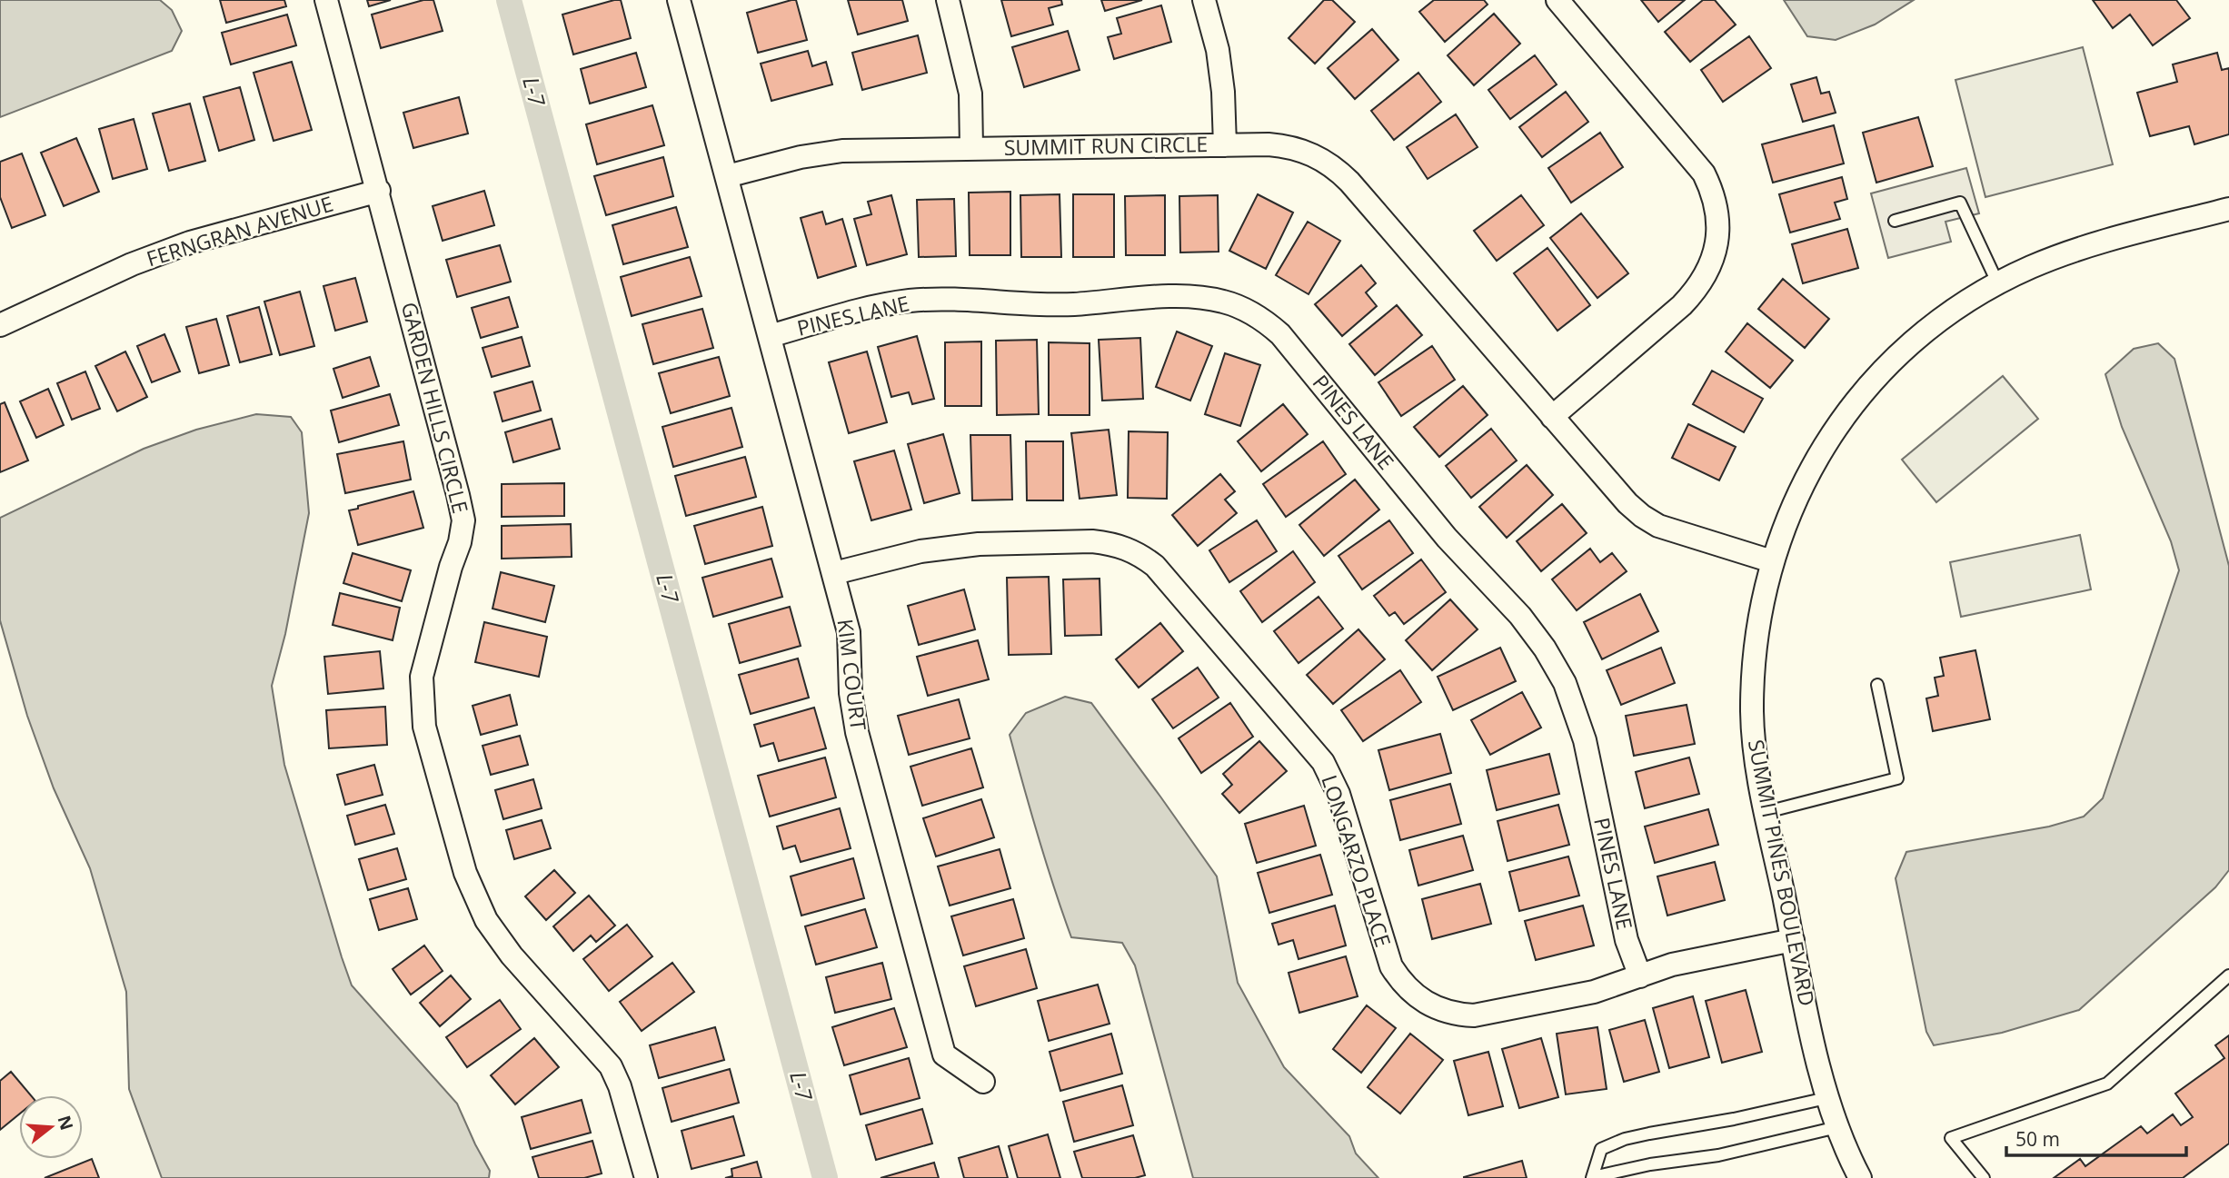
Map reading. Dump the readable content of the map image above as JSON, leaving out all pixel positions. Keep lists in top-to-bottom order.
{
  "streets": {
    "street": [
      "SUMMIT RUN CIRCLE",
      "FERNGRAN AVENUE",
      "PINES LANE",
      "GARDEN HILLS CIRCLE",
      "KIM COURT",
      "LONGARZO PLACE",
      "SUMMIT PINES BOULEVARD"
    ]
  },
  "crossings": [
    ["SUMMIT RUN CIRCLE", "KIM COURT"],
    ["SUMMIT RUN CIRCLE", "SUMMIT PINES BOULEVARD"],
    ["FERNGRAN AVENUE", "GARDEN HILLS CIRCLE"],
    ["PINES LANE", "KIM COURT"],
    ["PINES LANE", "LONGARZO PLACE"],
    ["KIM COURT", "LONGARZO PLACE"],
    ["LONGARZO PLACE", "SUMMIT PINES BOULEVARD"]
  ],
  "water": ["L-7"],
  "scale_bar": "50 m",
  "north": "right"
}
